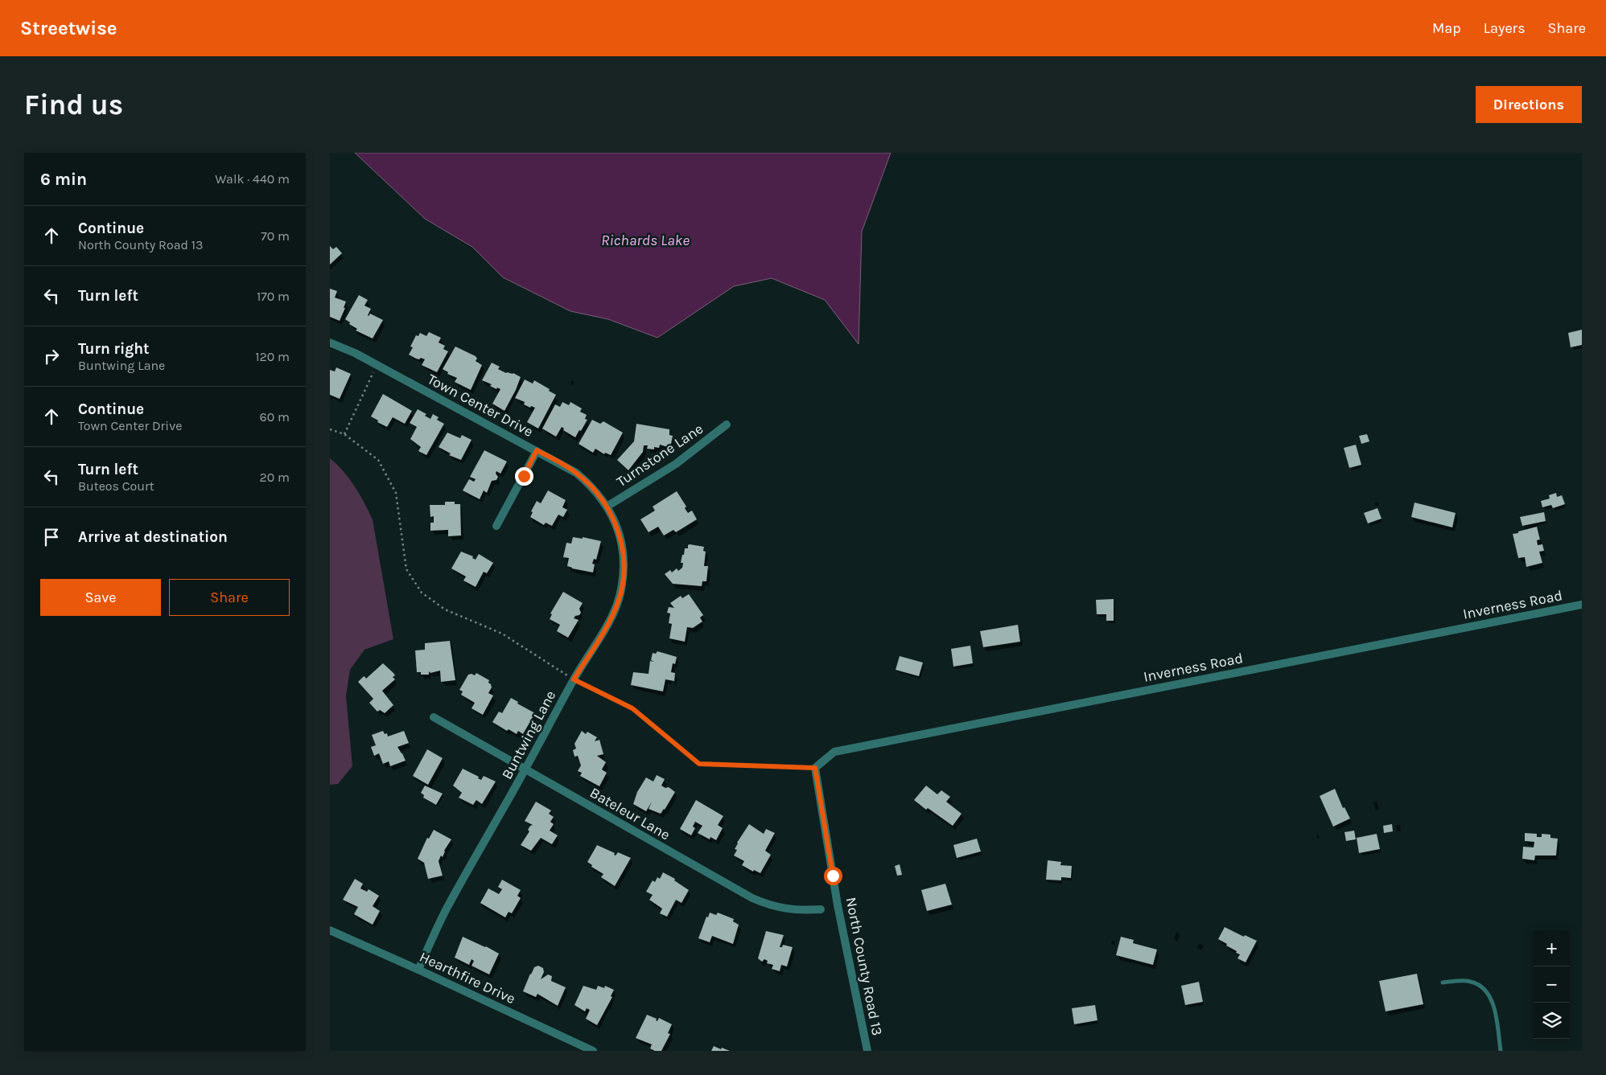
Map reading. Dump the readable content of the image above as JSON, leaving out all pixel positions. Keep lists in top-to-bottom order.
{
  "streets": {
    "street": [
      "Town Center Drive",
      "Turnstone Lane",
      "Inverness Road",
      "Buntwing Lane",
      "Bateleur Lane",
      "North County Road 13",
      "Hearthfire Drive"
    ]
  },
  "crossings": [
    ["Town Center Drive", "Turnstone Lane"],
    ["Town Center Drive", "Buntwing Lane"],
    ["Turnstone Lane", "Buntwing Lane"],
    ["Inverness Road", "North County Road 13"],
    ["Buntwing Lane", "Bateleur Lane"],
    ["Buntwing Lane", "Hearthfire Drive"]
  ],
  "water": ["Richards Lake"],
  "page": {
    "header": "Streetwise",
    "nav": ["Map", "Layers", "Share"],
    "buttons": [
      "Directions",
      ["Save", "Share"]
    ],
    "title": "Find us",
    "heading": ["6 min", "Walk · 440 m"],
    "list": [
      ["Continue", "North County Road 13", "70 m"],
      ["Turn left", "170 m"],
      ["Turn right", "Buntwing Lane", "120 m"],
      ["Continue", "Town Center Drive", "60 m"],
      ["Turn left", "Buteos Court", "20 m"],
      "Arrive at destination"
    ],
    "map_buttons": ["+", "−"]
  }
}
